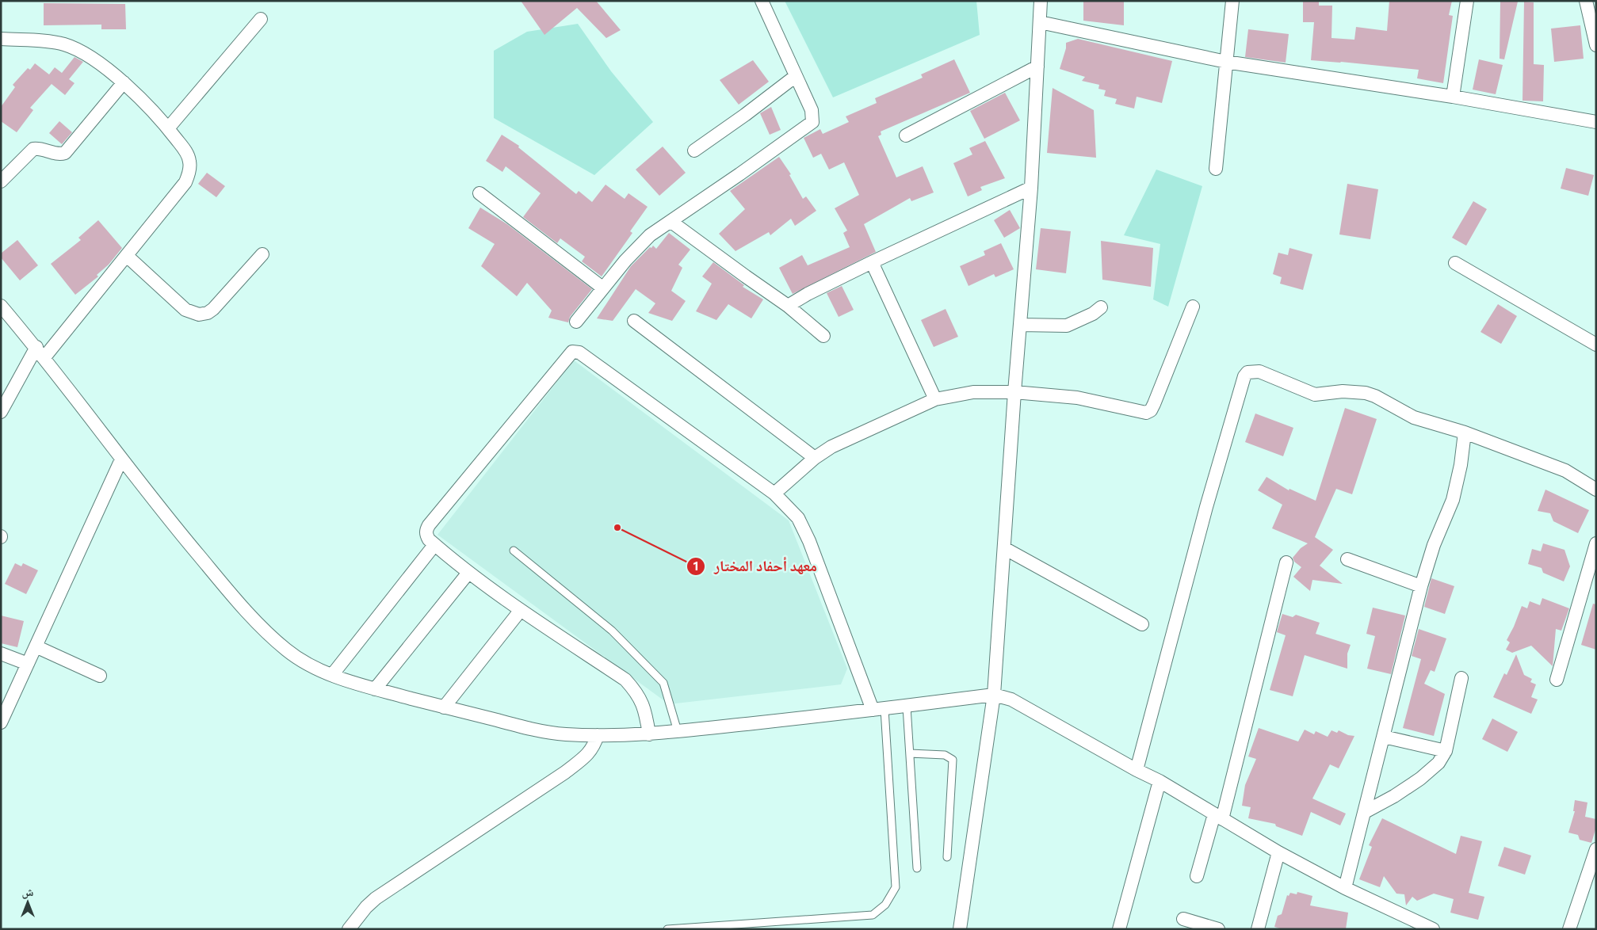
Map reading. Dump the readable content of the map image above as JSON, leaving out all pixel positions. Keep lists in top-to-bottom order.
{
  "places": ["معهد أحفاد المختار"],
  "north": "top"
}
